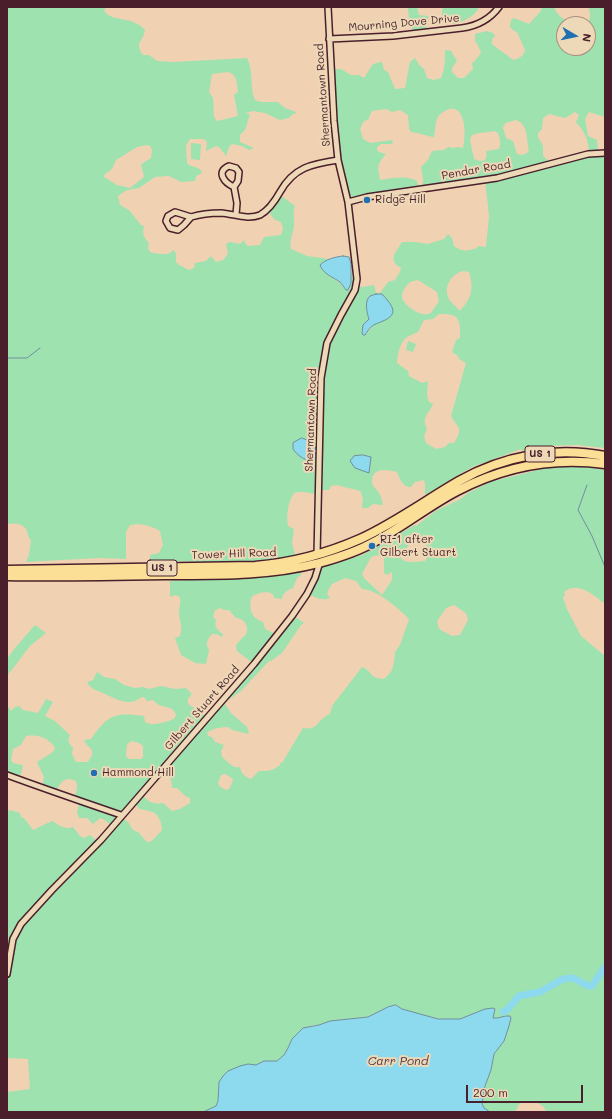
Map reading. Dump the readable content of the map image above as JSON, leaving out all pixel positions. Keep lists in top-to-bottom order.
{
  "streets": {
    "highway": ["US 1", "Tower Hill Road"],
    "street": [
      "Mourning Dove Drive",
      "Shermantown Road",
      "Pendar Road",
      "Gilbert Stuart Road"
    ]
  },
  "crossings": [
    ["Mourning Dove Drive", "Shermantown Road"],
    ["Shermantown Road", "Pendar Road"],
    ["Shermantown Road", "Tower Hill Road"],
    ["Shermantown Road", "Gilbert Stuart Road"],
    ["Tower Hill Road", "Gilbert Stuart Road"]
  ],
  "water": ["Carr Pond"],
  "places": ["Ridge Hill", "RI-1 after Gilbert Stuart", "Hammond Hill"],
  "scale_bar": "200 m",
  "north": "right"
}
